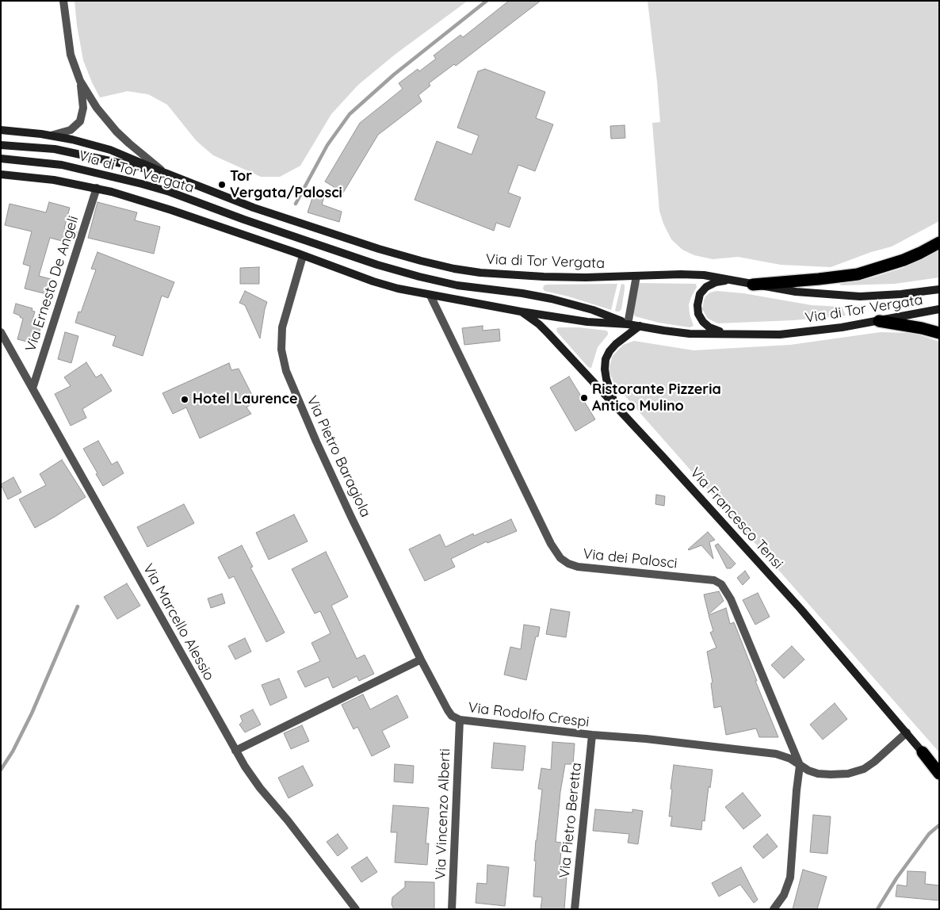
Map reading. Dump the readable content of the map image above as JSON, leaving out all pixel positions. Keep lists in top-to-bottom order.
{
  "streets": {
    "main road": ["Via di Tor Vergata", "Via Francesco Tensi"],
    "street": [
      "Via Ernesto De Angeli",
      "Via Pietro Baragiola",
      "Via dei Palosci",
      "Via Marcello Alessio",
      "Via Rodolfo Crespi",
      "Via Vincenzo Alberti",
      "Via Pietro Beretta"
    ]
  },
  "crossings": [
    ["Via di Tor Vergata", "Via Ernesto De Angeli"],
    ["Via di Tor Vergata", "Via Pietro Baragiola"],
    ["Via di Tor Vergata", "Via Francesco Tensi"],
    ["Via di Tor Vergata", "Via dei Palosci"],
    ["Via Ernesto De Angeli", "Via Marcello Alessio"],
    ["Via Pietro Baragiola", "Via Rodolfo Crespi"],
    ["Via Francesco Tensi", "Via Rodolfo Crespi"],
    ["Via dei Palosci", "Via Rodolfo Crespi"],
    ["Via Rodolfo Crespi", "Via Vincenzo Alberti"],
    ["Via Rodolfo Crespi", "Via Pietro Beretta"]
  ],
  "places": ["Tor Vergata/Palosci", "Ristorante Pizzeria Antico Mulino", "Hotel Laurence"]
}
